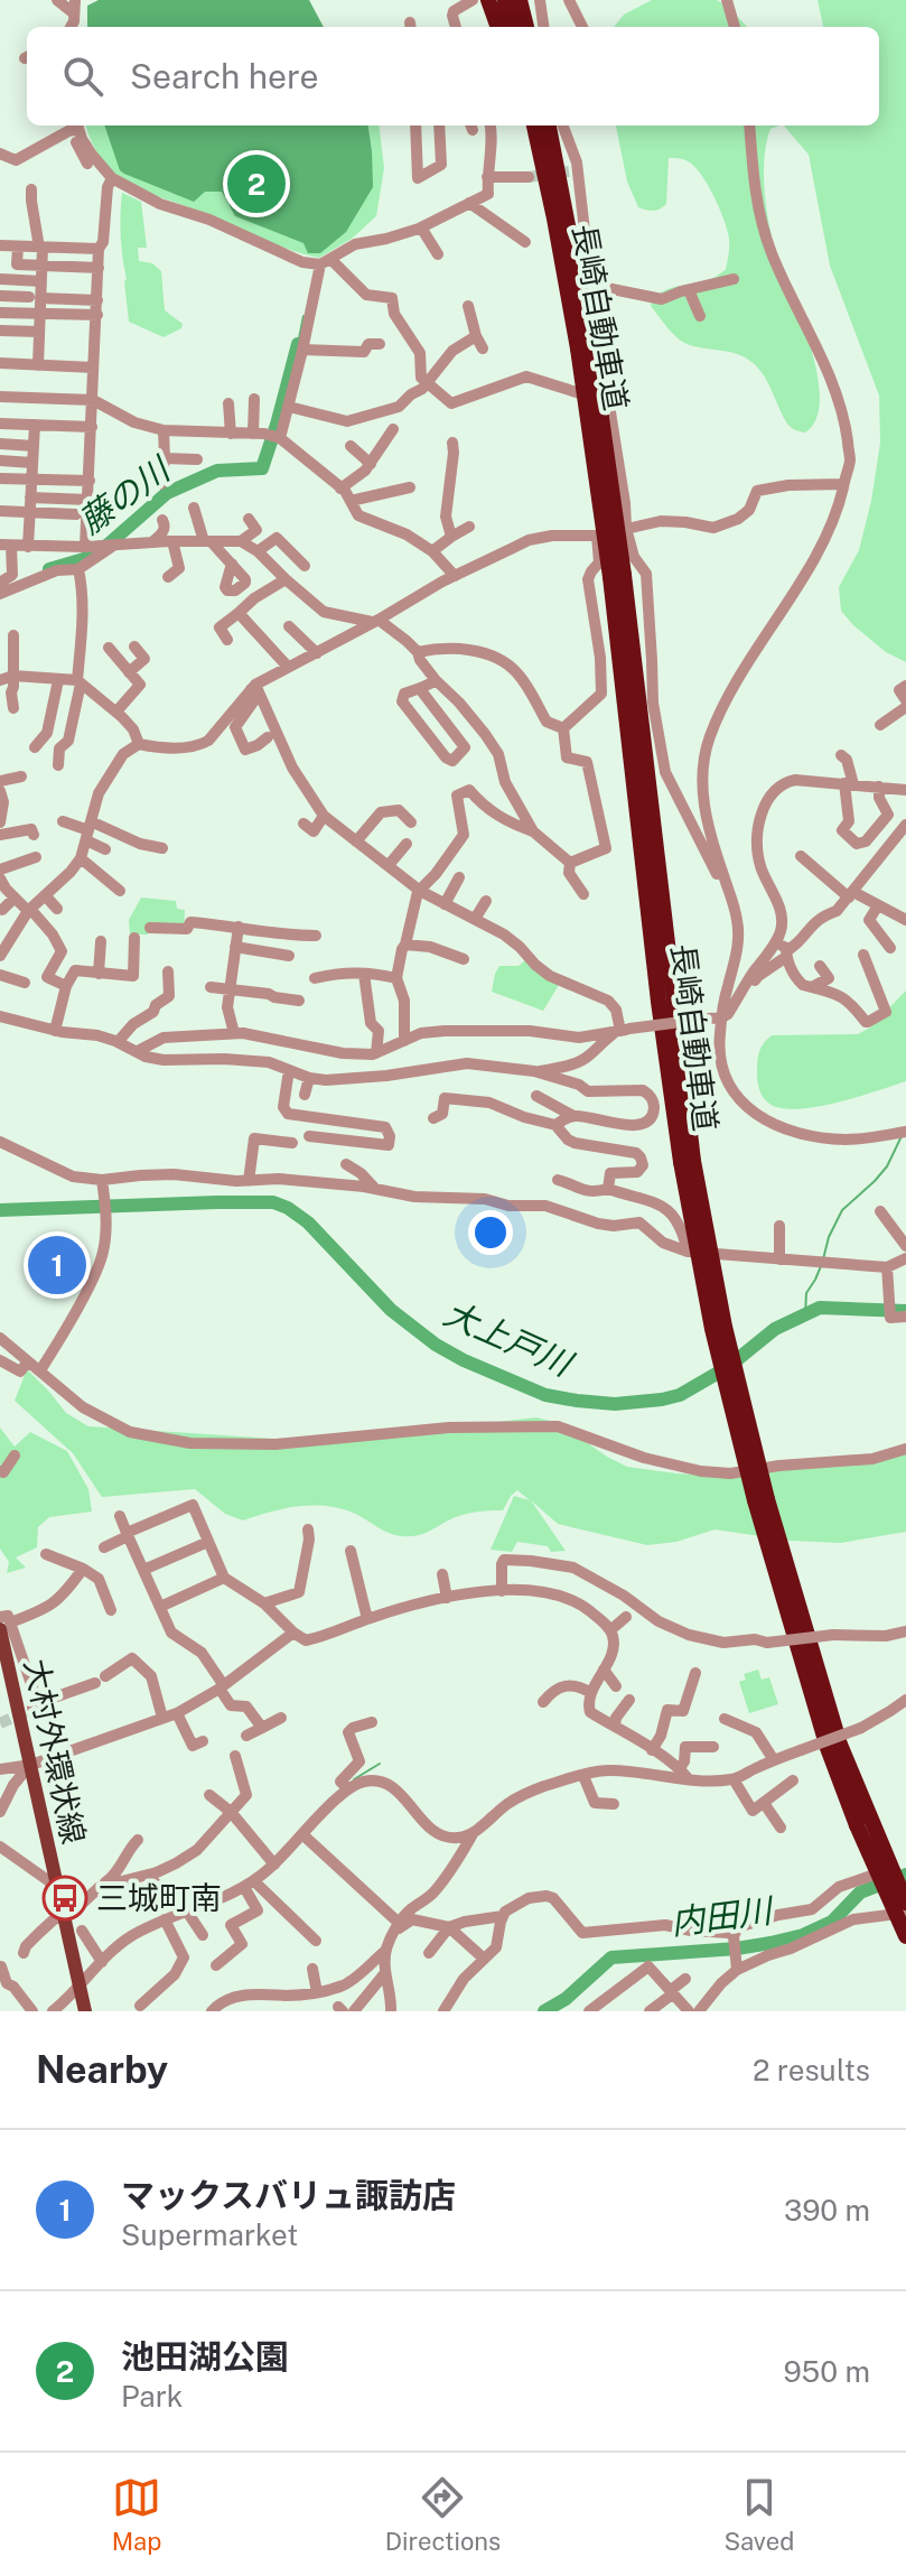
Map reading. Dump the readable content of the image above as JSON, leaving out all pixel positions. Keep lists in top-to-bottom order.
{
  "streets": {
    "highway": ["長崎自動車道"],
    "main road": ["大村外環状線"]
  },
  "water": ["藤の川", "大上戸川", "内田川"],
  "places": {
    "bus stop": ["三城町南"]
  },
  "page": {
    "search": "Search here",
    "pins": ["2", "1"],
    "heading": ["Nearby", "2 results"],
    "list": [
      {
        "mark": "1",
        "name": "マックスバリュ諏訪店",
        "note": "Supermarket",
        "value": "390 m"
      },
      {
        "mark": "2",
        "name": "池田湖公園",
        "note": "Park",
        "value": "950 m"
      }
    ],
    "nav": ["Map", "Directions", "Saved"]
  }
}
